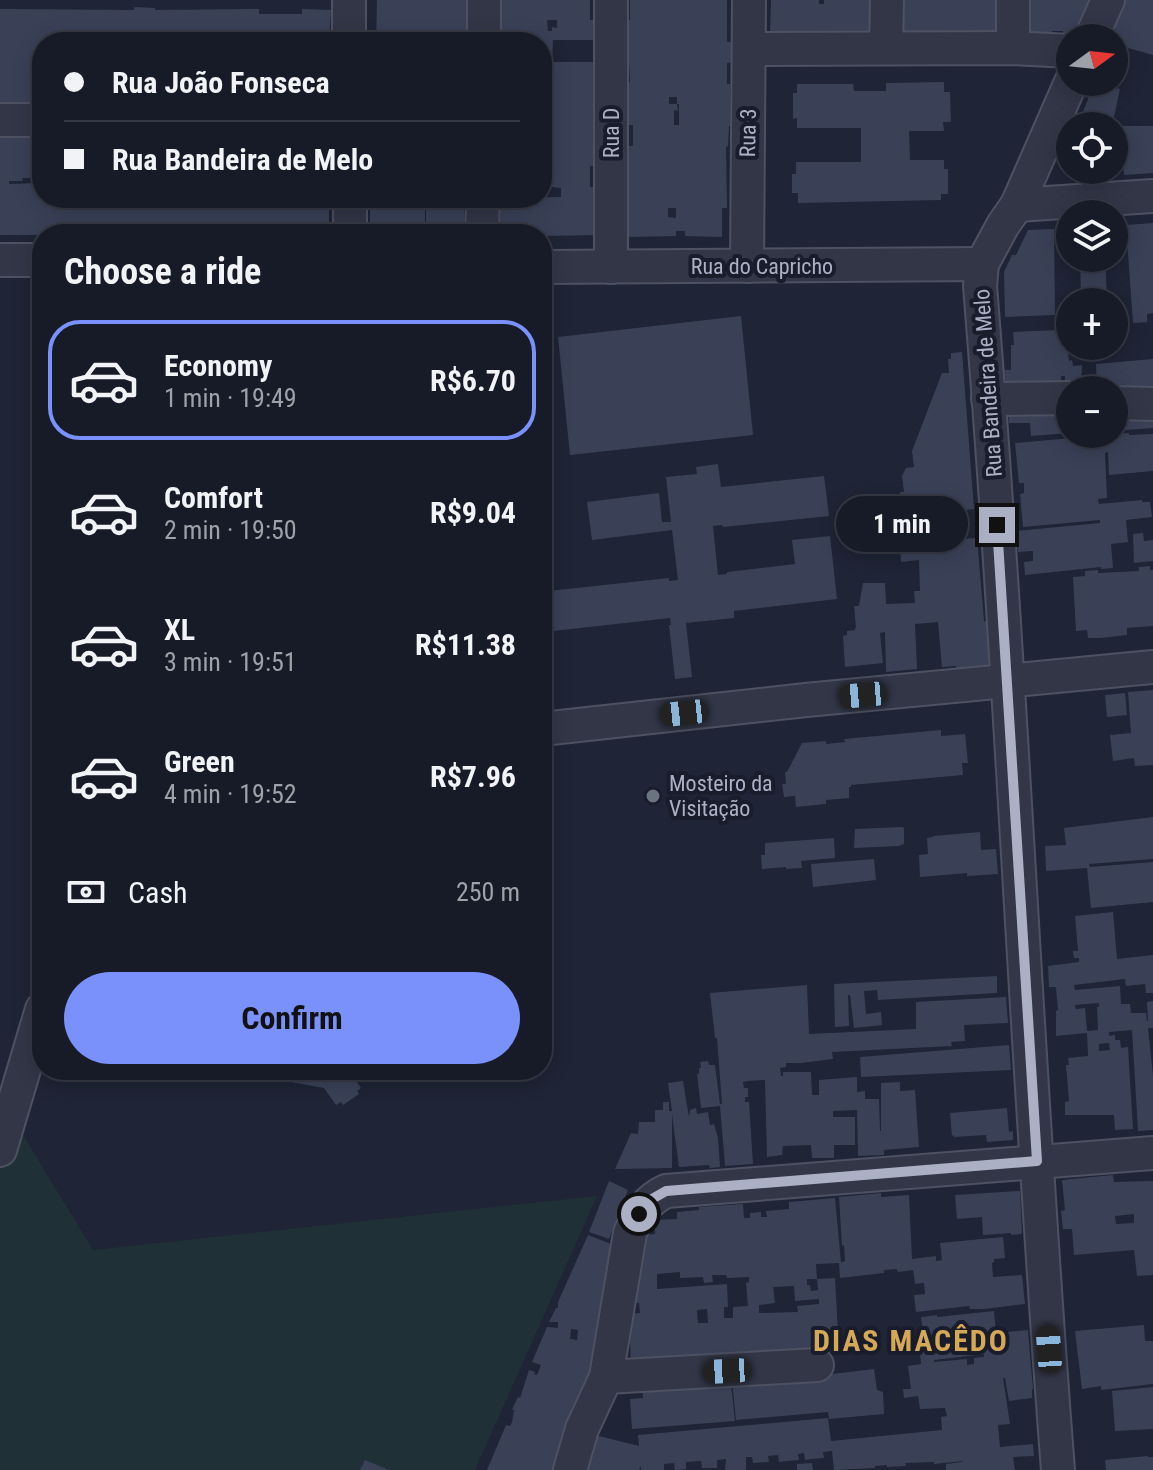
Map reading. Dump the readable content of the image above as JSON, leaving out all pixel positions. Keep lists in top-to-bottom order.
{
  "streets": {
    "street": [
      "Rua D",
      "Rua 3",
      "Rua do Capricho",
      "Rua Bandeira de Melo"
    ]
  },
  "crossings": [
    ["Rua D", "Rua do Capricho"],
    ["Rua 3", "Rua do Capricho"],
    ["Rua do Capricho", "Rua Bandeira de Melo"]
  ],
  "districts": ["DIAS MACÊDO"],
  "places": ["Mosteiro da Visitação"],
  "north": "right",
  "page": {
    "map_buttons": ["+", "−"],
    "banner": ["Rua João Fonseca", "Rua Bandeira de Melo"],
    "heading": "Choose a ride",
    "list": [
      {
        "name": "Economy",
        "note": "1 min · 19:49",
        "value": "R$6.70"
      },
      {
        "name": "Comfort",
        "note": "2 min · 19:50",
        "value": "R$9.04"
      },
      {
        "name": "XL",
        "note": "3 min · 19:51",
        "value": "R$11.38"
      },
      {
        "name": "Green",
        "note": "4 min · 19:52",
        "value": "R$7.96"
      }
    ],
    "bubble": "1 min",
    "pay": ["Cash", "250 m"],
    "buttons": "Confirm"
  }
}
